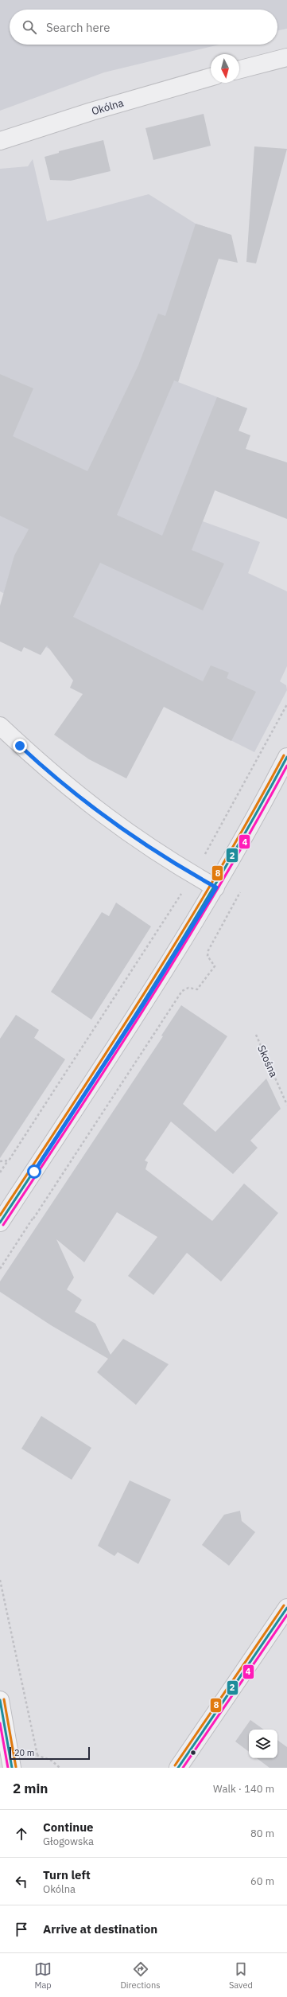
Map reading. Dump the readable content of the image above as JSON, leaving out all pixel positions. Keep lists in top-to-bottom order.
{
  "streets": {
    "street": ["Okólna"],
    "path": ["Skośna"]
  },
  "lines": ["transit line 8", "transit line 2", "transit line 4"],
  "scale_bar": "20 m",
  "north": "bottom",
  "page": {
    "search": "Search here",
    "scale": "20 m",
    "heading": ["2 min", "Walk · 140 m"],
    "list": [
      ["Continue", "Głogowska", "80 m"],
      ["Turn left", "Okólna", "60 m"],
      "Arrive at destination"
    ],
    "nav": ["Map", "Directions", "Saved"]
  }
}
